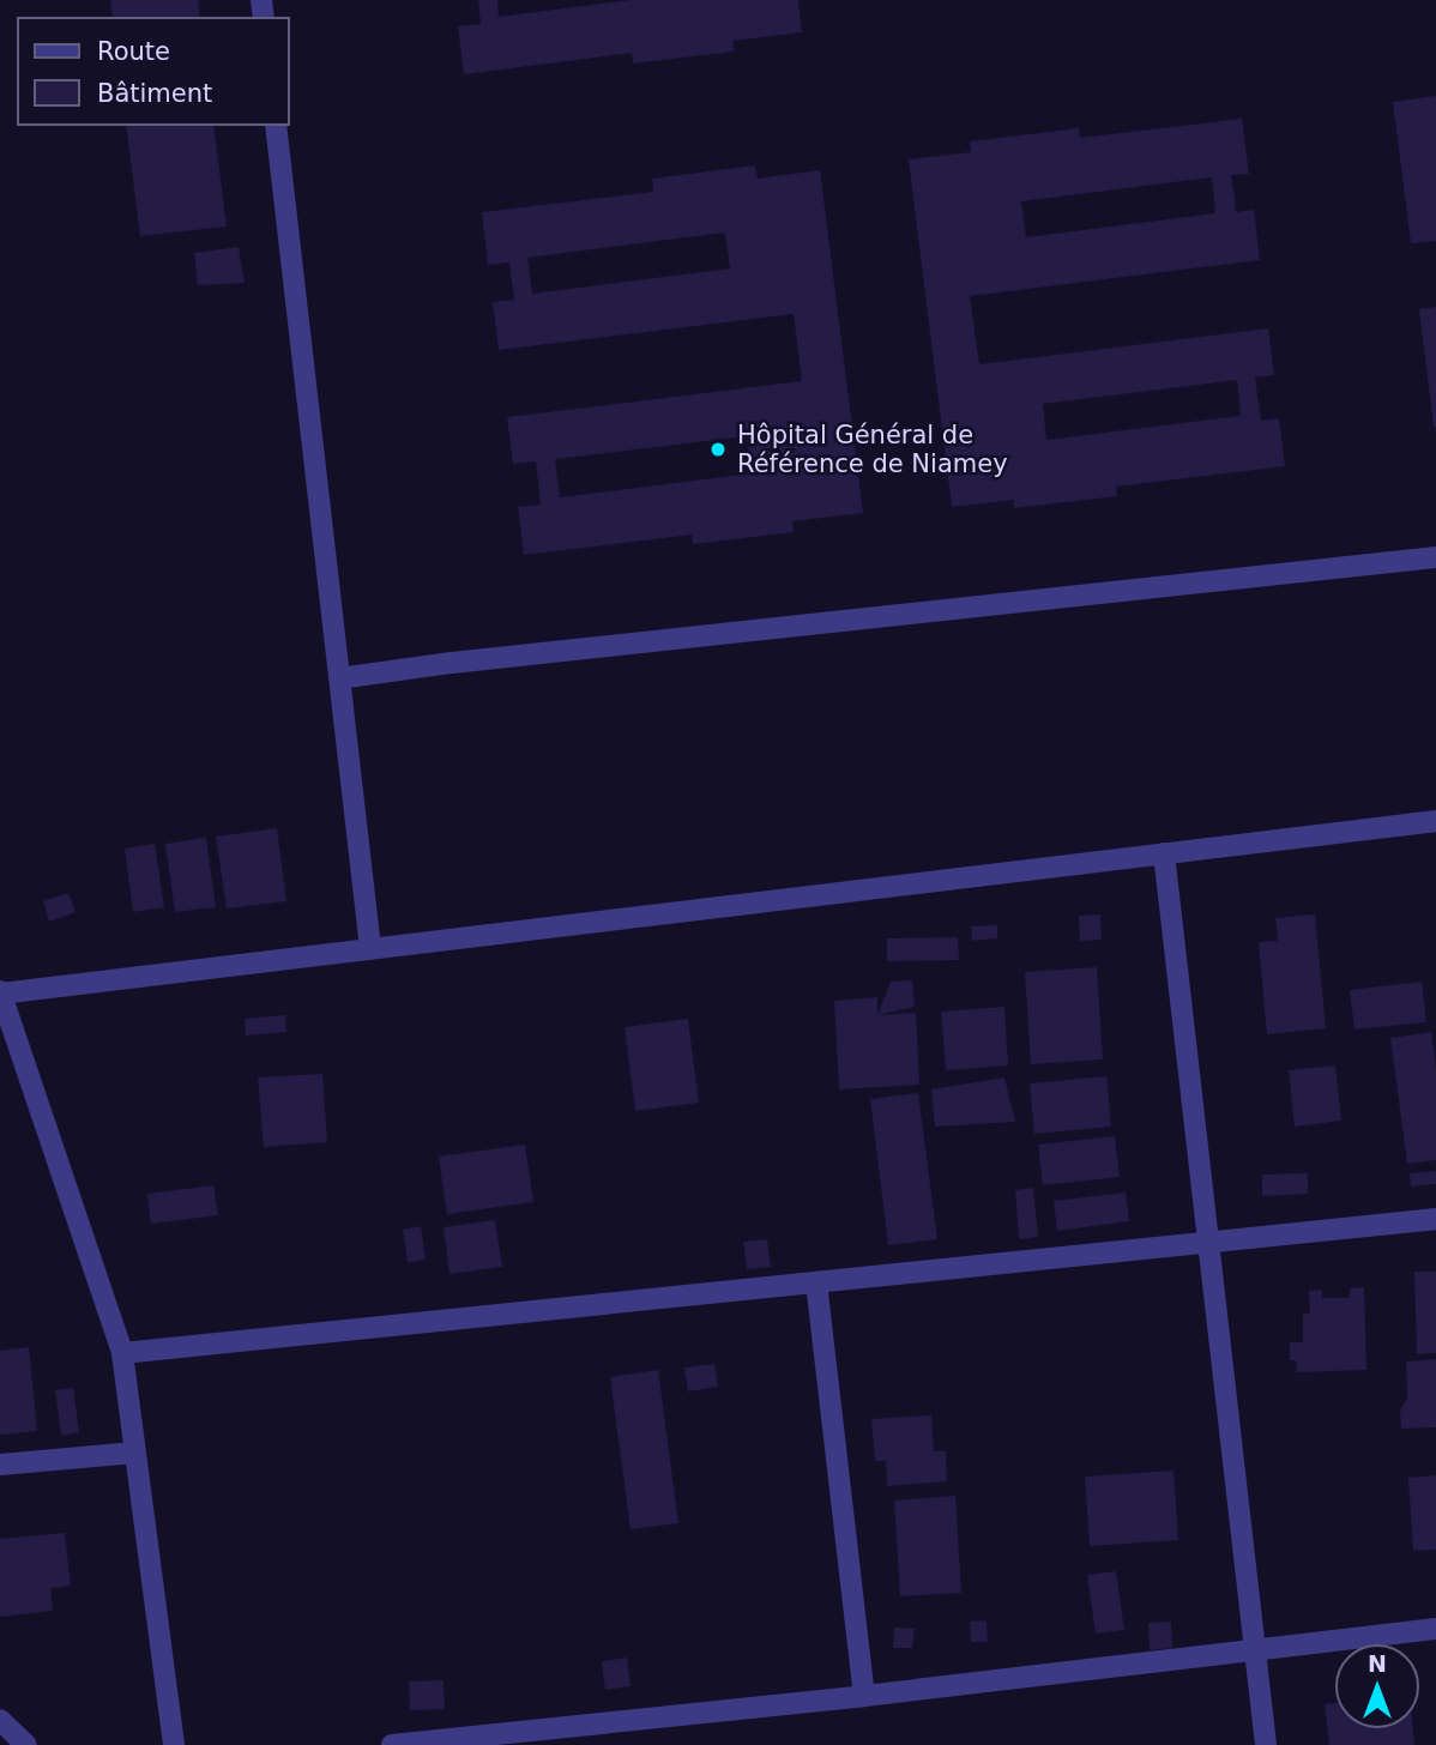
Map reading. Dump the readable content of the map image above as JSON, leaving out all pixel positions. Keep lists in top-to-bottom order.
{
  "places": ["Hôpital Général de Référence de Niamey"],
  "legend": ["Route", "Bâtiment"],
  "north": "top"
}
